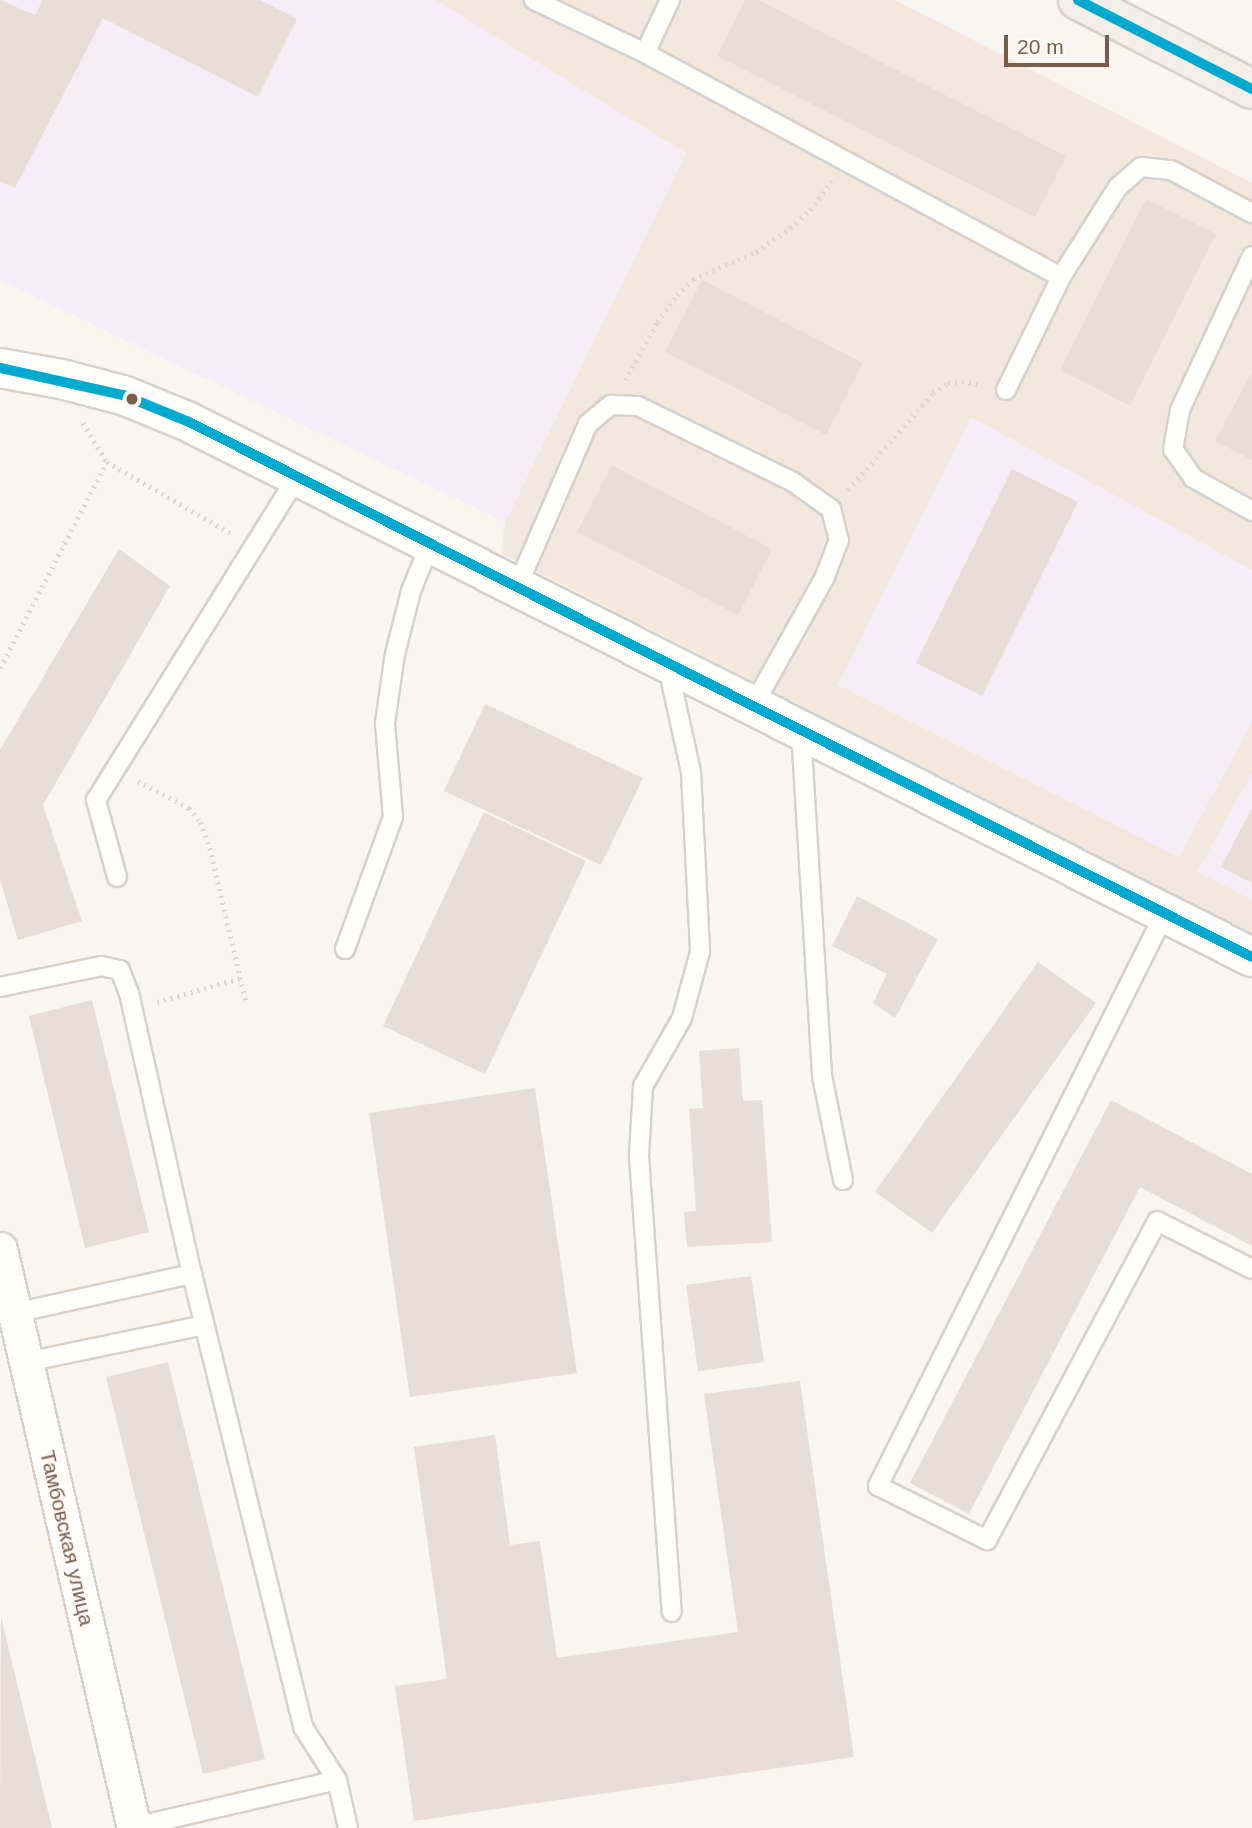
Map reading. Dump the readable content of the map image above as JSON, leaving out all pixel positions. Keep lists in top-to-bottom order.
{
  "streets": {
    "street": ["Тамбовская улица"]
  },
  "scale_bar": "20 m"
}
